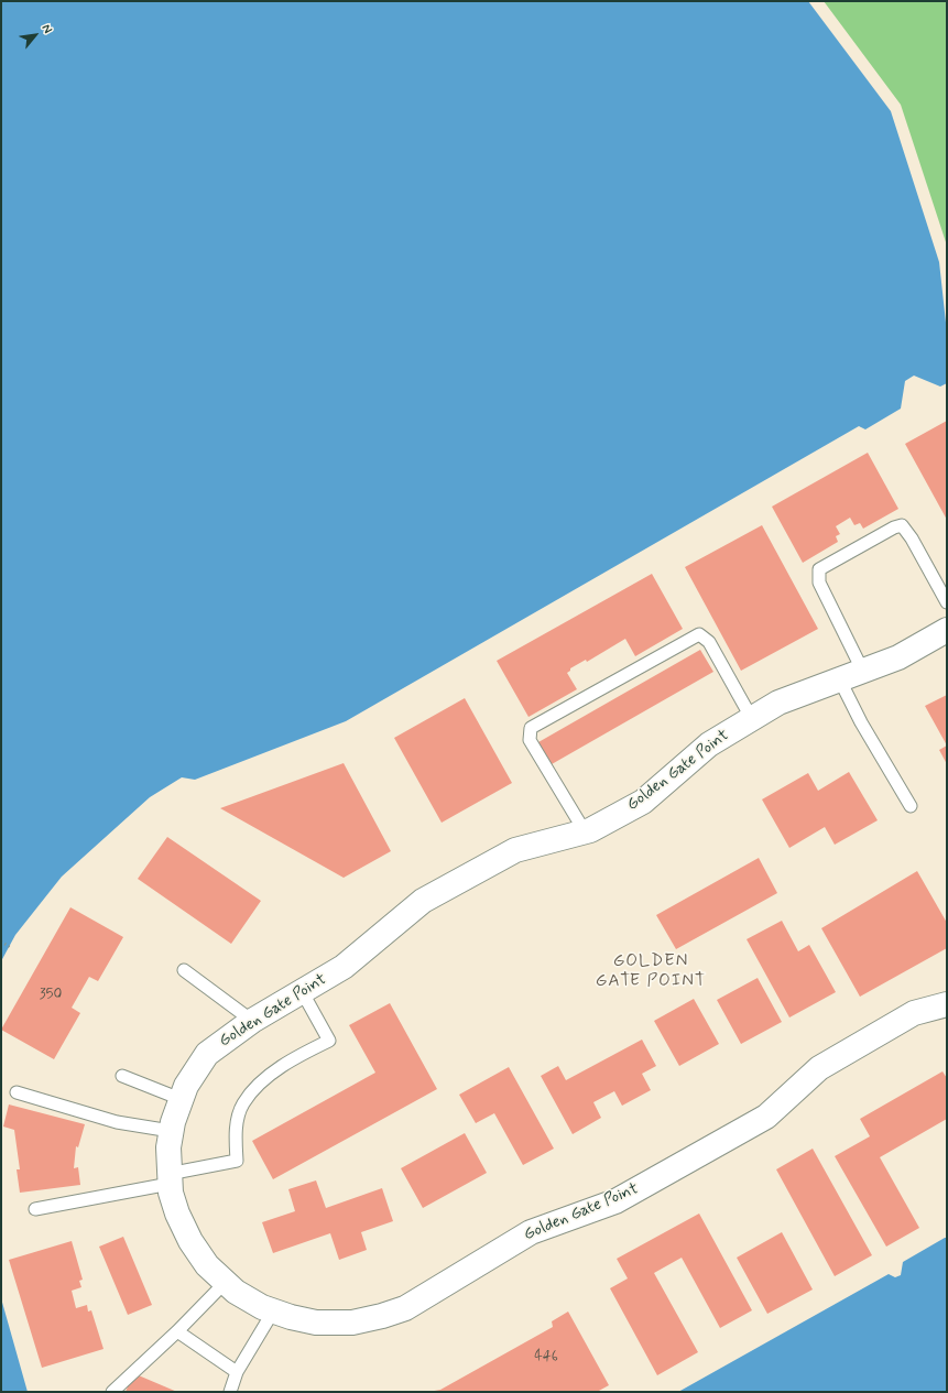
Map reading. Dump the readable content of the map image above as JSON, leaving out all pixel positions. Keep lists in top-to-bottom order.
{
  "streets": {
    "street": ["Golden Gate Point"]
  },
  "districts": ["GOLDEN GATE POINT"],
  "house_numbers": ["350", "446"],
  "north": "top right"
}
